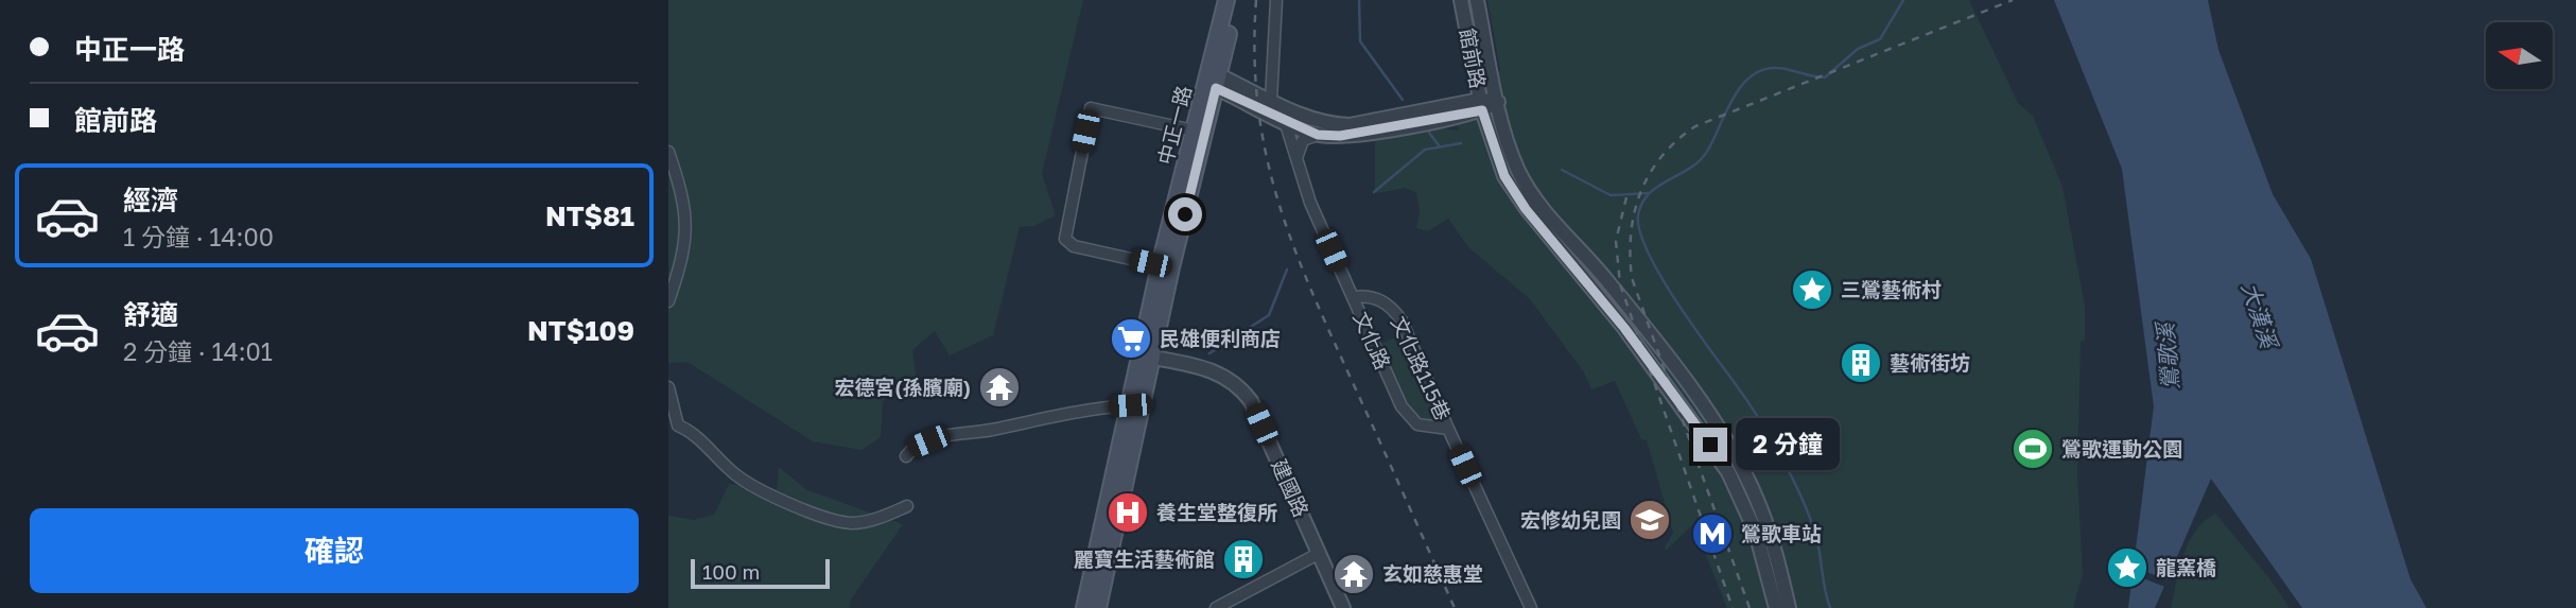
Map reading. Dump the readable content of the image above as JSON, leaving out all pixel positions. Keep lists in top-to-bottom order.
{
  "streets": {
    "main road": ["中正一路"],
    "street": [
      "館前路",
      "文化路",
      "文化路115巷",
      "建國路"
    ]
  },
  "crossings": [
    ["中正一路", "建國路"],
    ["文化路", "文化路115巷"]
  ],
  "water": ["大漢溪", "鶯歌溪"],
  "places": {
    "place": ["三鶯藝術村", "龍窯橋"],
    "supermarket": ["民雄便利商店"],
    "building": ["藝術街坊", "麗寶生活藝術館"],
    "temple": ["宏德宮(孫臏廟)", "玄如慈惠堂"],
    "sports": ["鶯歌運動公園"],
    "hospital": ["養生堂整復所"],
    "school or university": ["宏修幼兒園"],
    "metro station": ["鶯歌車站"]
  },
  "scale_bar": "100 m",
  "north": "left",
  "page": {
    "banner": ["中正一路", "館前路"],
    "list": [
      {
        "name": "經濟",
        "note": "1 分鐘 · 14:00",
        "value": "NT$81"
      },
      {
        "name": "舒適",
        "note": "2 分鐘 · 14:01",
        "value": "NT$109"
      }
    ],
    "bubble": "2 分鐘",
    "buttons": "確認",
    "scale": "100 m"
  }
}
